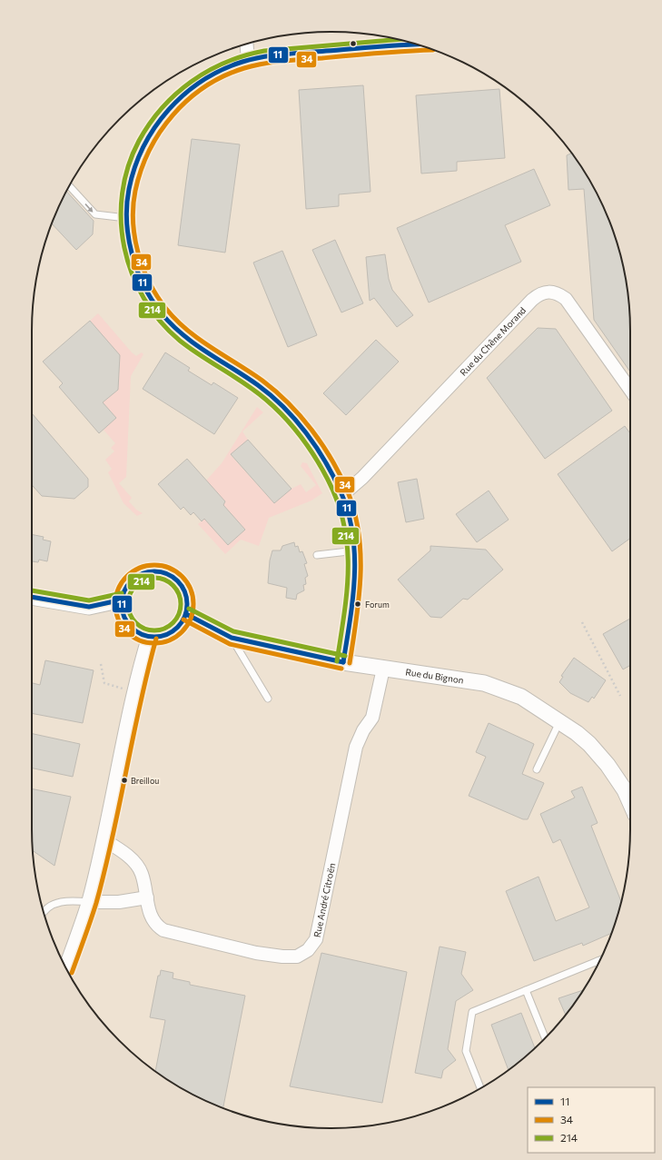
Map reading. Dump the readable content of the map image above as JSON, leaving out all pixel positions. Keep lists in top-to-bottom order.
{
  "streets": {
    "street": ["Rue du Chêne Morand", "Rue du Bignon", "Rue André Citroën"]
  },
  "crossings": [
    ["Rue du Bignon", "Rue André Citroën"]
  ],
  "places": ["Forum", "Breillou"],
  "lines": ["transit line 214", "transit line 11", "transit line 34"],
  "legend": ["11", "34", "214"]
}
